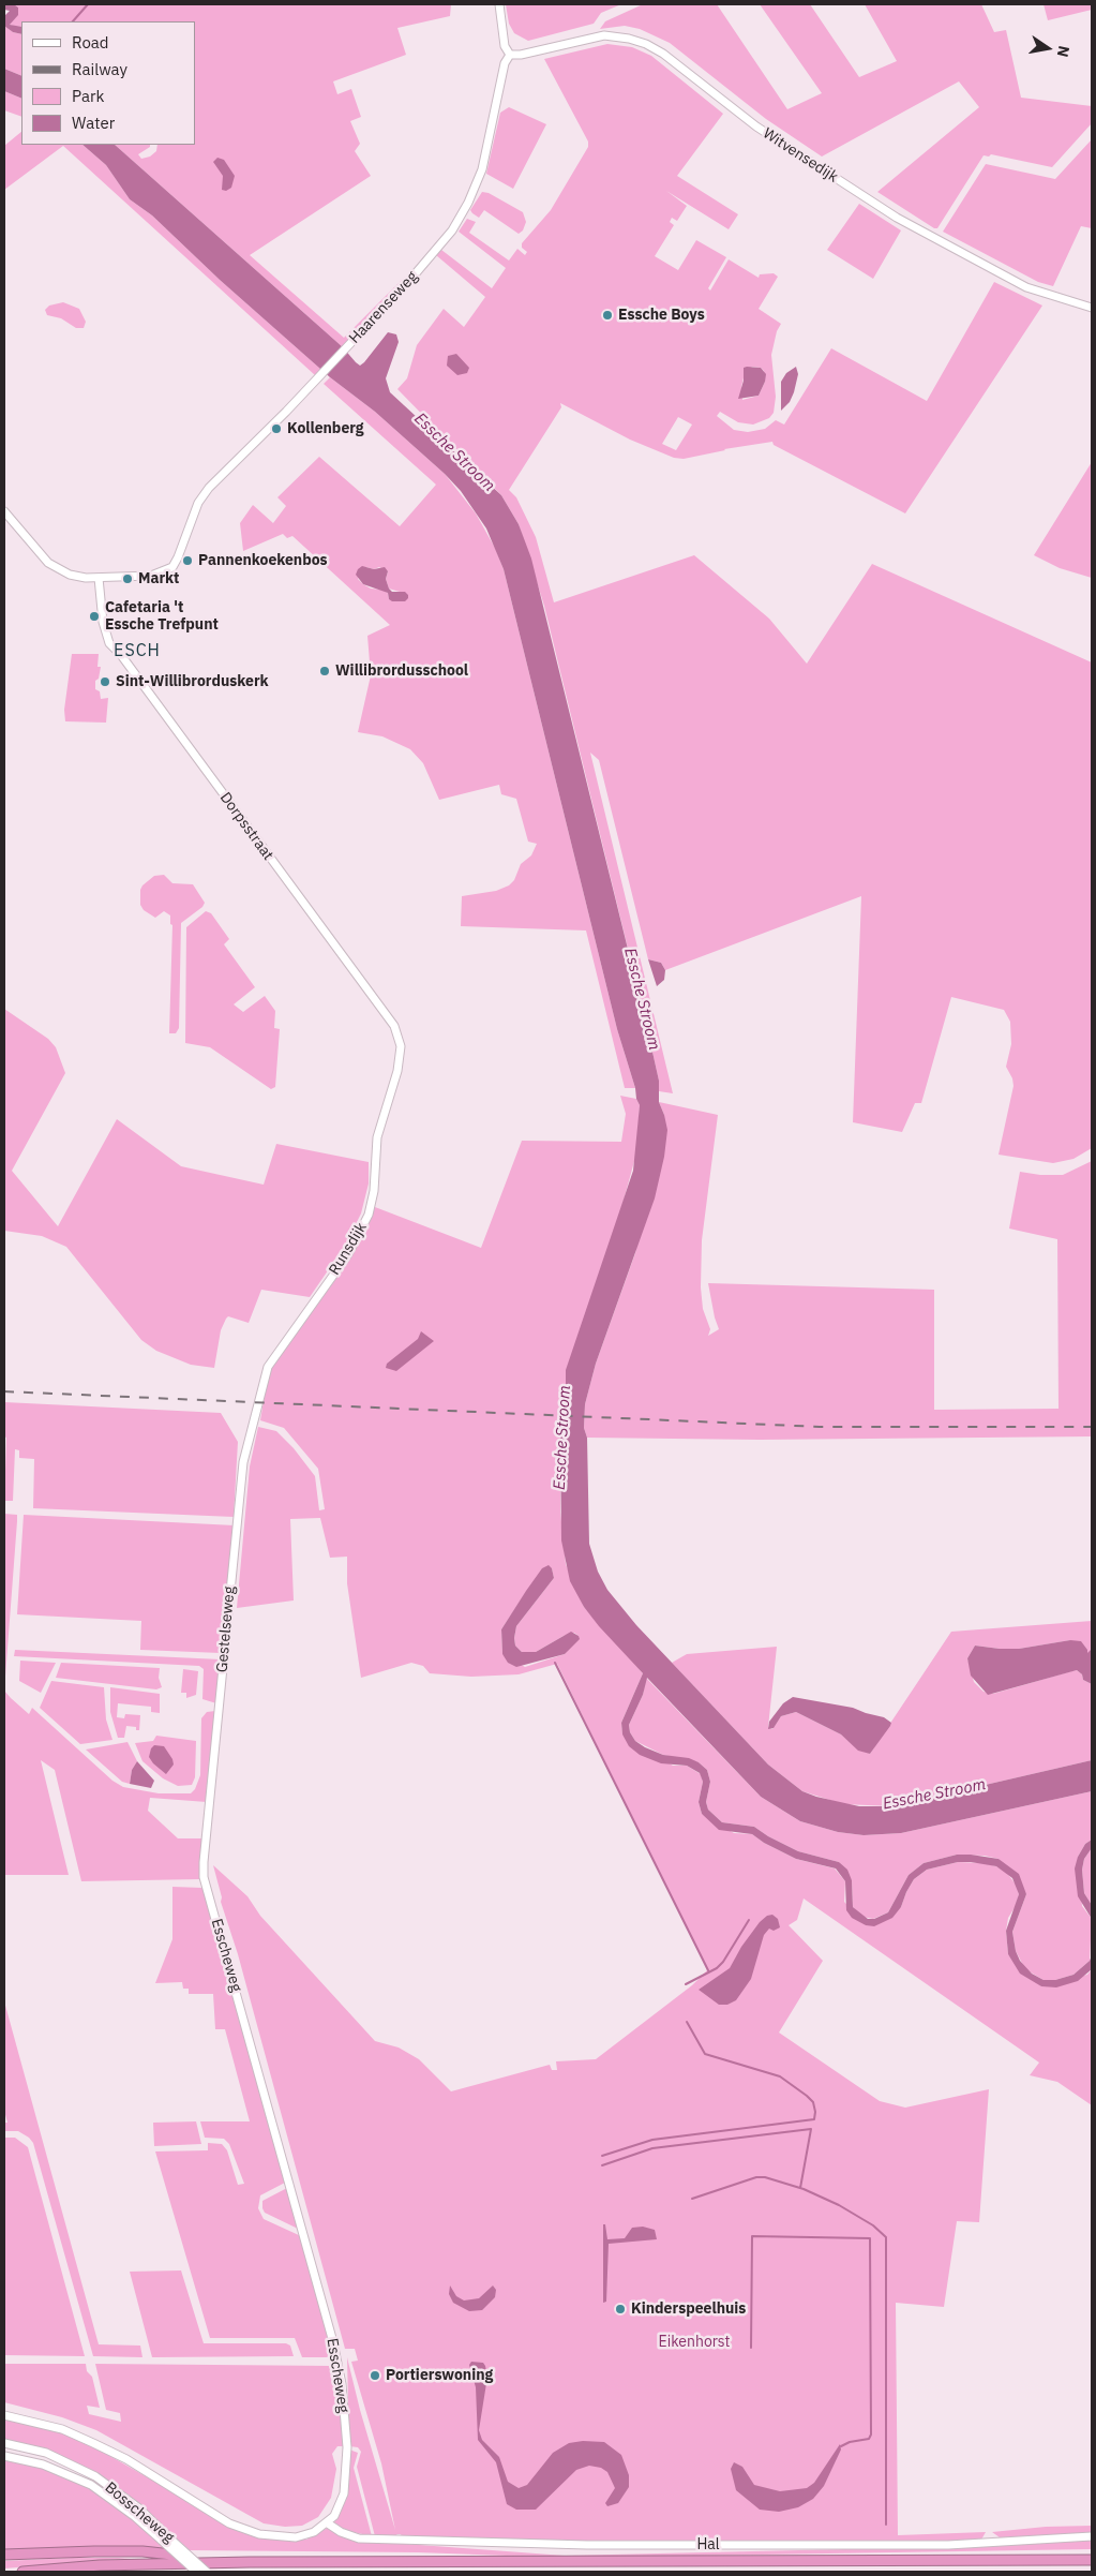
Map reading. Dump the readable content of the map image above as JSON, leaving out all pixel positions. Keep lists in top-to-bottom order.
{
  "streets": {
    "street": [
      "Witvensedijk",
      "Haarenseweg",
      "Dorpsstraat",
      "Runsdijk",
      "Gestelseweg",
      "Esscheweg",
      "Bosscheweg",
      "Hal"
    ]
  },
  "crossings": [
    ["Witvensedijk", "Haarenseweg"],
    ["Haarenseweg", "Dorpsstraat"],
    ["Dorpsstraat", "Runsdijk"],
    ["Runsdijk", "Gestelseweg"],
    ["Gestelseweg", "Esscheweg"],
    ["Esscheweg", "Hal"]
  ],
  "districts": ["ESCH"],
  "water": ["Essche Stroom"],
  "parks": ["Eikenhorst"],
  "places": [
    "Essche Boys",
    "Kollenberg",
    "Pannenkoekenbos",
    "Markt",
    "Cafetaria 't Essche Trefpunt",
    "Willibrordusschool",
    "Sint-Willibrorduskerk",
    "Kinderspeelhuis",
    "Portierswoning"
  ],
  "legend": [
    "Road",
    "Railway",
    "Park",
    "Water"
  ],
  "north": "right"
}
